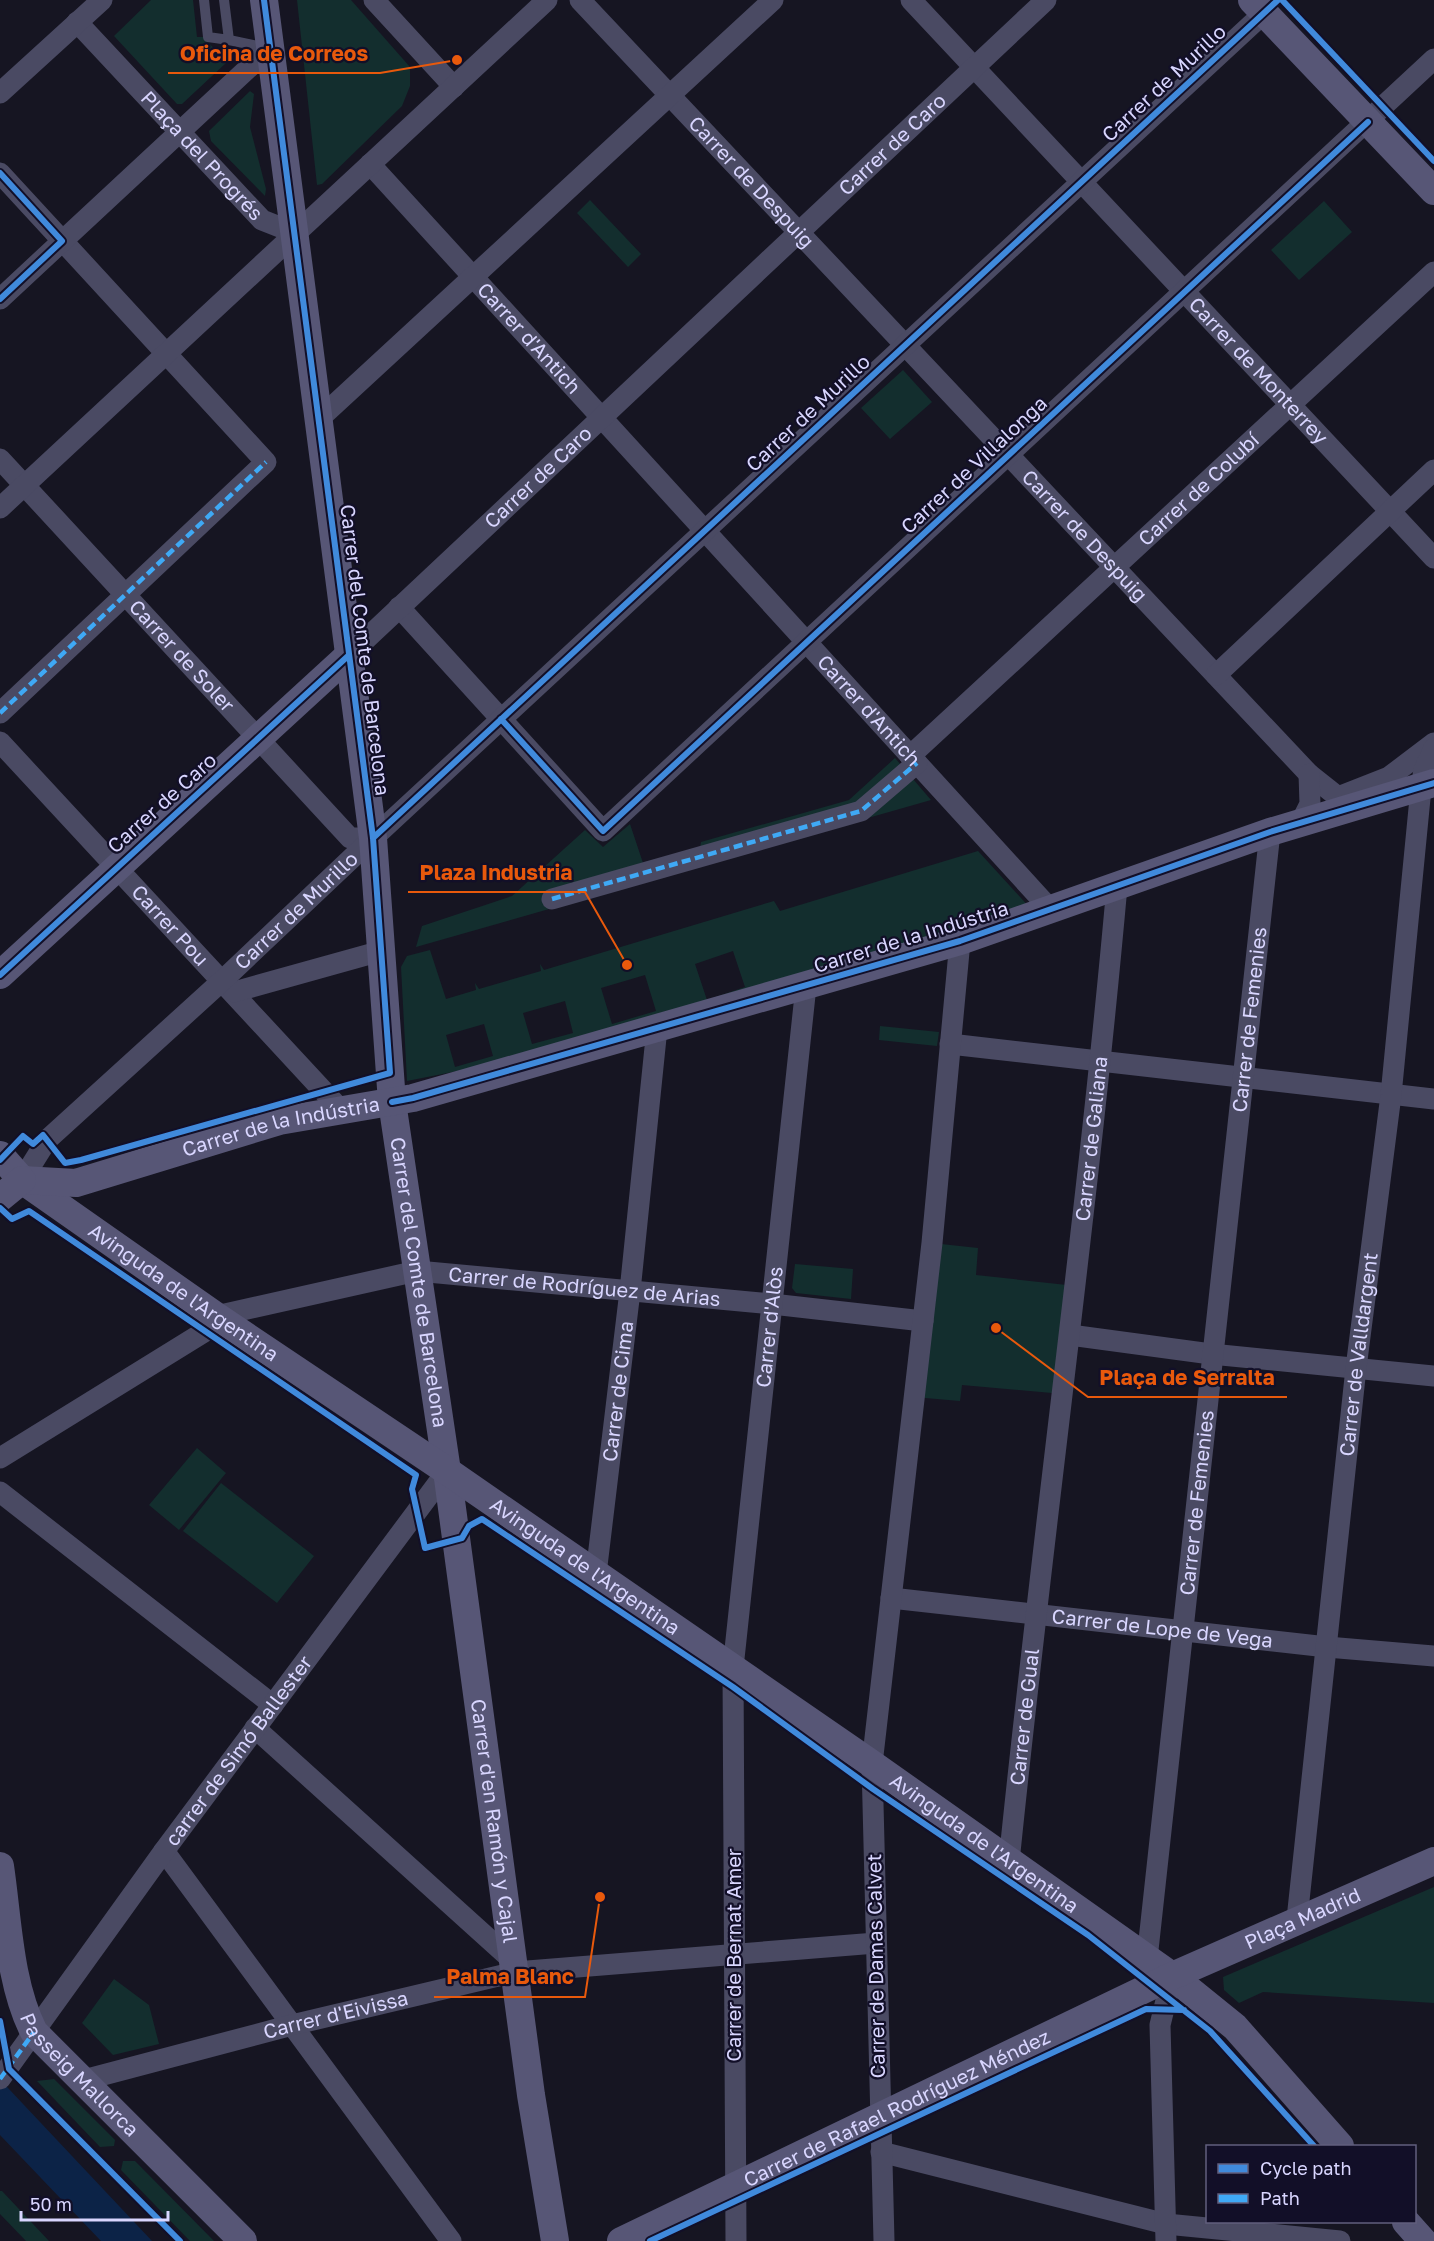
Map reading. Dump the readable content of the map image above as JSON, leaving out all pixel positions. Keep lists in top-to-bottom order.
{
  "streets": {
    "street": [
      "Carrer de Murillo",
      "Carrer de Caro",
      "Plaça del Progrés",
      "Carrer de Despuig",
      "Carrer d'Antich",
      "Carrer de Monterrey",
      "Carrer de Villalonga",
      "Carrer de Colubí",
      "Carrer del Comte de Barcelona",
      "Carrer de Soler",
      "Carrer Pou",
      "Carrer de la Indústria",
      "Carrer de Femenies",
      "Carrer de Galiana",
      "Carrer de Rodríguez de Arias",
      "Avinguda de l'Argentina",
      "Carrer d'Alòs",
      "Carrer de Valldargent",
      "Carrer de Cima",
      "Carrer de Lope de Vega",
      "Carrer de Gual",
      "carrer de Simó Ballester",
      "Carrer d'en Ramón y Cajal",
      "Plaça Madrid",
      "Carrer de Bernat Amer",
      "Carrer de Damas Calvet",
      "Carrer d'Eivissa",
      "Passeig Mallorca",
      "Carrer de Rafael Rodríguez Méndez"
    ]
  },
  "crossings": [
    ["Carrer de Murillo", "Carrer de Despuig"],
    ["Carrer de Murillo", "Carrer d'Antich"],
    ["Carrer de Murillo", "Carrer de Monterrey"],
    ["Carrer de Murillo", "Carrer de Villalonga"],
    ["Carrer de Murillo", "Carrer del Comte de Barcelona"],
    ["Carrer de Murillo", "Carrer de Soler"],
    ["Carrer de Murillo", "Carrer Pou"],
    ["Carrer de Murillo", "Carrer de la Indústria"],
    ["Carrer de Murillo", "Avinguda de l'Argentina"],
    ["Carrer de Caro", "Carrer de Despuig"],
    ["Carrer de Caro", "Carrer d'Antich"],
    ["Carrer de Caro", "Carrer de Monterrey"],
    ["Carrer de Caro", "Carrer del Comte de Barcelona"],
    ["Carrer de Caro", "Carrer de Soler"],
    ["Carrer de Caro", "Carrer Pou"],
    ["Plaça del Progrés", "Carrer del Comte de Barcelona"],
    ["Carrer de Despuig", "Carrer de Villalonga"],
    ["Carrer de Despuig", "Carrer de Colubí"],
    ["Carrer d'Antich", "Carrer de Villalonga"],
    ["Carrer d'Antich", "Carrer de Colubí"],
    ["Carrer d'Antich", "Carrer de la Indústria"],
    ["Carrer de Monterrey", "Carrer de Villalonga"],
    ["Carrer de Monterrey", "Carrer de Colubí"],
    ["Carrer del Comte de Barcelona", "Carrer de Soler"],
    ["Carrer del Comte de Barcelona", "Carrer de la Indústria"],
    ["Carrer del Comte de Barcelona", "Carrer de Rodríguez de Arias"],
    ["Carrer del Comte de Barcelona", "Avinguda de l'Argentina"],
    ["Carrer del Comte de Barcelona", "carrer de Simó Ballester"],
    ["Carrer del Comte de Barcelona", "Carrer d'en Ramón y Cajal"],
    ["Carrer Pou", "Carrer de la Indústria"],
    ["Carrer de la Indústria", "Carrer de Femenies"],
    ["Carrer de la Indústria", "Carrer de Galiana"],
    ["Carrer de la Indústria", "Avinguda de l'Argentina"],
    ["Carrer de la Indústria", "Carrer d'Alòs"],
    ["Carrer de la Indústria", "Carrer de Valldargent"],
    ["Carrer de la Indústria", "Carrer de Cima"],
    ["Carrer de la Indústria", "Carrer de Damas Calvet"],
    ["Carrer de Femenies", "Avinguda de l'Argentina"],
    ["Carrer de Femenies", "Carrer de Lope de Vega"],
    ["Carrer de Galiana", "Carrer de Gual"],
    ["Carrer de Rodríguez de Arias", "Avinguda de l'Argentina"],
    ["Carrer de Rodríguez de Arias", "Carrer d'Alòs"],
    ["Carrer de Rodríguez de Arias", "Carrer de Cima"],
    ["Carrer de Rodríguez de Arias", "Carrer de Damas Calvet"],
    ["Avinguda de l'Argentina", "Carrer d'Alòs"],
    ["Avinguda de l'Argentina", "Carrer de Cima"],
    ["Avinguda de l'Argentina", "Carrer de Gual"],
    ["Avinguda de l'Argentina", "carrer de Simó Ballester"],
    ["Avinguda de l'Argentina", "Carrer d'en Ramón y Cajal"],
    ["Avinguda de l'Argentina", "Plaça Madrid"],
    ["Avinguda de l'Argentina", "Carrer de Bernat Amer"],
    ["Avinguda de l'Argentina", "Carrer de Damas Calvet"],
    ["Avinguda de l'Argentina", "Carrer de Rafael Rodríguez Méndez"],
    ["Carrer d'Alòs", "Carrer de Bernat Amer"],
    ["Carrer de Valldargent", "Carrer de Lope de Vega"],
    ["Carrer de Valldargent", "Plaça Madrid"],
    ["Carrer de Lope de Vega", "Carrer de Gual"],
    ["Carrer de Lope de Vega", "Carrer de Damas Calvet"],
    ["carrer de Simó Ballester", "Carrer d'en Ramón y Cajal"],
    ["carrer de Simó Ballester", "Passeig Mallorca"],
    ["Carrer d'en Ramón y Cajal", "Carrer d'Eivissa"],
    ["Plaça Madrid", "Carrer de Rafael Rodríguez Méndez"],
    ["Carrer de Bernat Amer", "Carrer d'Eivissa"],
    ["Carrer de Bernat Amer", "Carrer de Rafael Rodríguez Méndez"],
    ["Carrer de Damas Calvet", "Carrer d'Eivissa"],
    ["Carrer de Damas Calvet", "Carrer de Rafael Rodríguez Méndez"],
    ["Carrer d'Eivissa", "Passeig Mallorca"]
  ],
  "places": [
    "Oficina de Correos",
    "Plaza Industria",
    "Plaça de Serralta",
    "Palma Blanc"
  ],
  "legend": ["Cycle path", "Path"],
  "scale_bar": "50 m"
}
